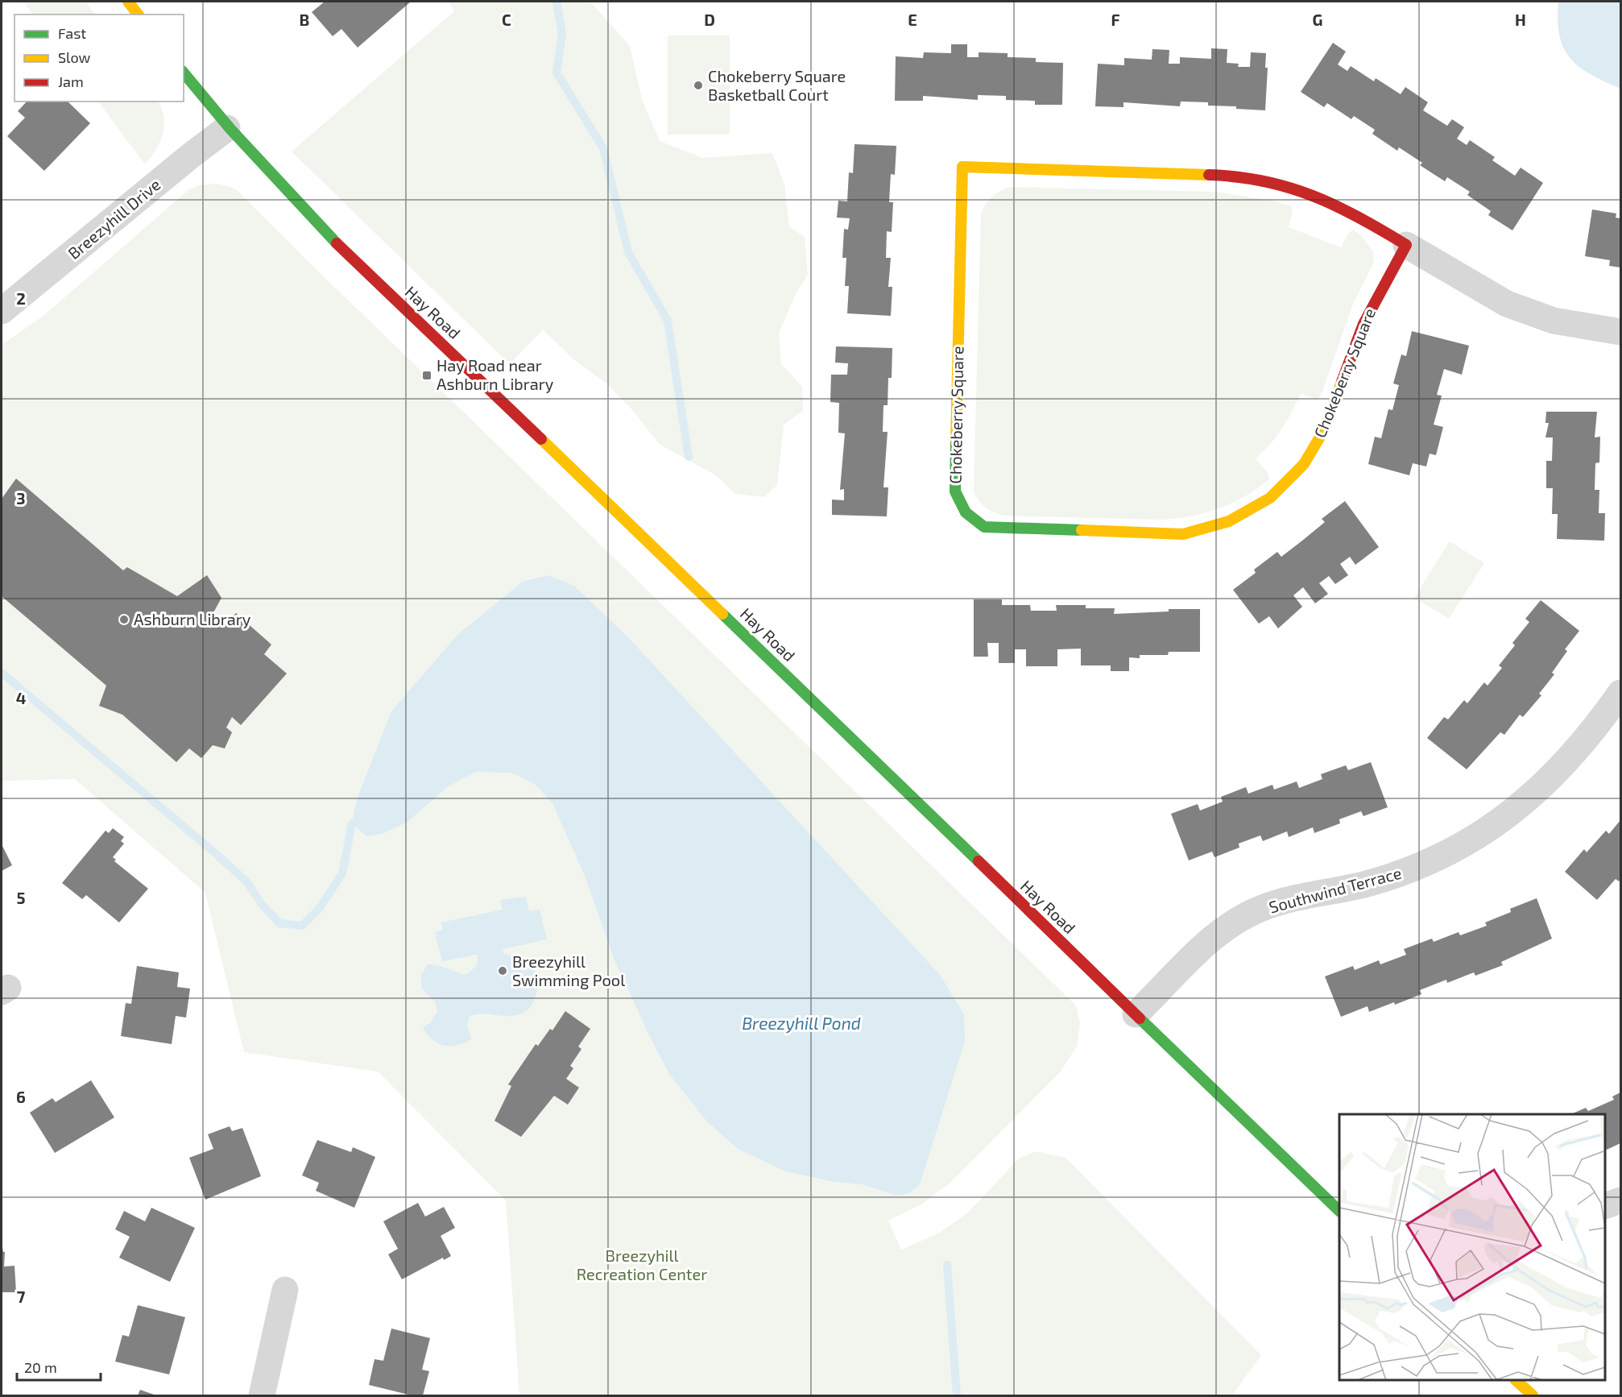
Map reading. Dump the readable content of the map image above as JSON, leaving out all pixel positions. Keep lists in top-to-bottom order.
{
  "streets": {
    "street": [
      "Breezyhill Drive",
      "Hay Road",
      "Chokeberry Square",
      "Southwind Terrace"
    ]
  },
  "crossings": [
    ["Breezyhill Drive", "Hay Road"],
    ["Hay Road", "Southwind Terrace"]
  ],
  "water": ["Breezyhill Pond"],
  "parks": ["Breezyhill Recreation Center"],
  "places": {
    "other": ["Chokeberry Square Basketball Court", "Ashburn Library", "Breezyhill Swimming Pool"],
    "transit": ["Hay Road near Ashburn Library"]
  },
  "legend": ["Fast", "Slow", "Jam"],
  "scale_bar": "20 m",
  "grid": {
    "columns": [
      "B",
      "C",
      "D",
      "E",
      "F",
      "G",
      "H"
    ],
    "rows": [
      "2",
      "3",
      "4",
      "5",
      "6",
      "7"
    ]
  }
}
